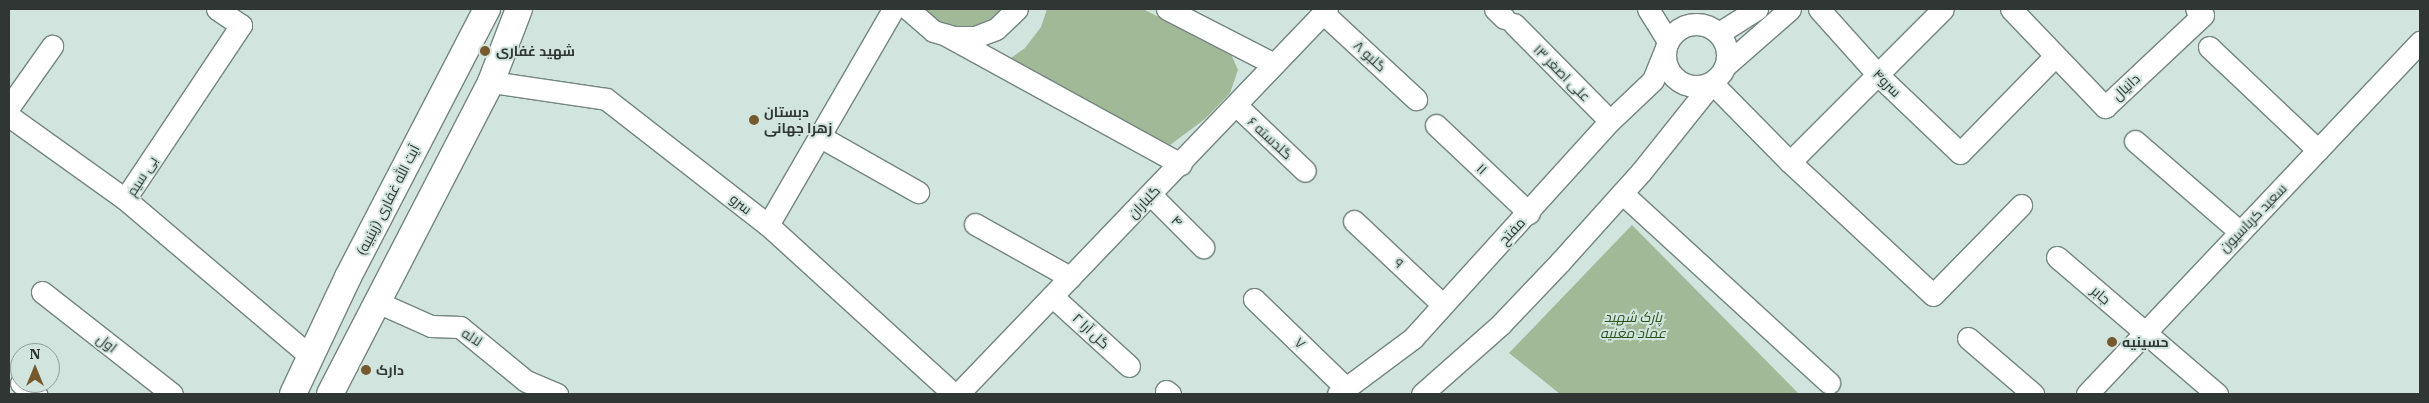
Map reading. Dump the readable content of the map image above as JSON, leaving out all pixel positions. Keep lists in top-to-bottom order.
{
  "streets": {
    "main road": ["آیت الله غفاری (زینبیه)"],
    "street": [
      "گلبو ۸",
      "علی اصغر ۱۳",
      "سرو۴",
      "دانیال",
      "گلدسته ۶",
      "۱۱",
      "بی سیم",
      "گلباران",
      "سرو",
      "سعید کرباسیون",
      "۴",
      "مفتح",
      "۹",
      "جابر",
      "گل آرا ۲",
      "لاله",
      "اول",
      "۷"
    ]
  },
  "crossings": [
    ["گلبو ۸", "گلباران"],
    ["علی اصغر ۱۳", "مفتح"],
    ["سرو۴", "دانیال"],
    ["گلدسته ۶", "گلباران"],
    ["۱۱", "مفتح"],
    ["بی سیم", "آیت الله غفاری (زینبیه)"],
    ["گلباران", "سرو"],
    ["گلباران", "۴"],
    ["گلباران", "گل آرا ۲"],
    ["سعید کرباسیون", "جابر"],
    ["مفتح", "۹"],
    ["مفتح", "۷"]
  ],
  "parks": ["پارک شهید عماد مغنیه"],
  "places": [
    "شهید غفاری",
    "دبستان زهرا جهانی",
    "حسینیه",
    "دارک"
  ],
  "north": "top"
}
